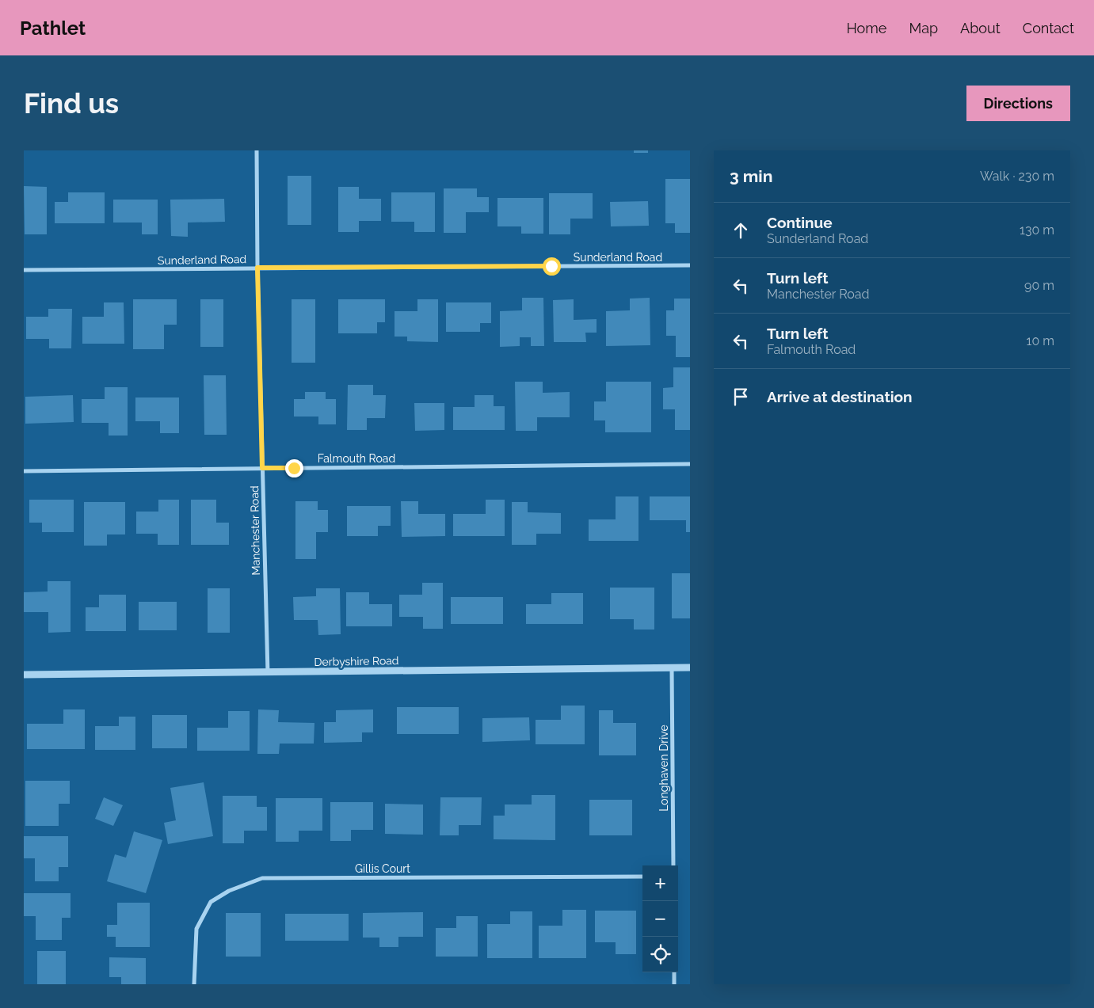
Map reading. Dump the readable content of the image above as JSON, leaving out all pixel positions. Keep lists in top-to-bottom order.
{
  "streets": {
    "street": [
      "Sunderland Road",
      "Falmouth Road",
      "Manchester Road",
      "Derbyshire Road",
      "Longhaven Drive",
      "Gillis Court"
    ]
  },
  "crossings": [
    ["Sunderland Road", "Manchester Road"],
    ["Falmouth Road", "Manchester Road"],
    ["Manchester Road", "Derbyshire Road"],
    ["Derbyshire Road", "Longhaven Drive"]
  ],
  "page": {
    "header": "Pathlet",
    "nav": [
      "Home",
      "Map",
      "About",
      "Contact"
    ],
    "buttons": "Directions",
    "title": "Find us",
    "heading": ["3 min", "Walk · 230 m"],
    "list": [
      ["Continue", "Sunderland Road", "130 m"],
      ["Turn left", "Manchester Road", "90 m"],
      ["Turn left", "Falmouth Road", "10 m"],
      "Arrive at destination"
    ],
    "map_buttons": ["+", "−"]
  }
}
